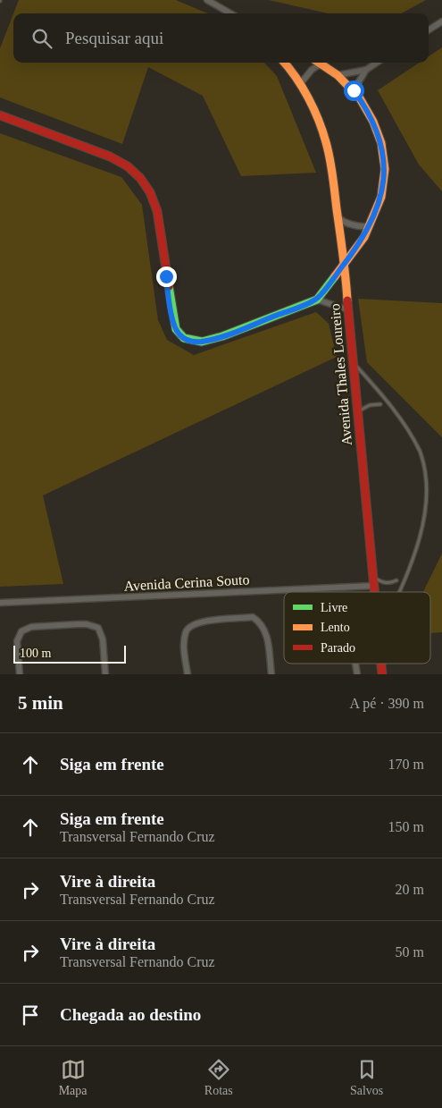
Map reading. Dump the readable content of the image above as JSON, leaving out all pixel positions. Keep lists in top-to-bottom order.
{
  "streets": {
    "street": ["Avenida Thales Loureiro", "Avenida Cerina Souto"]
  },
  "crossings": [
    ["Avenida Thales Loureiro", "Avenida Cerina Souto"]
  ],
  "legend": ["Livre", "Lento", "Parado"],
  "scale_bar": "100 m",
  "page": {
    "search": "Pesquisar aqui",
    "scale": "100 m",
    "heading": ["5 min", "A pé · 390 m"],
    "list": [
      ["Siga em frente", "170 m"],
      ["Siga em frente", "Transversal Fernando Cruz", "150 m"],
      ["Vire à direita", "Transversal Fernando Cruz", "20 m"],
      ["Vire à direita", "Transversal Fernando Cruz", "50 m"],
      "Chegada ao destino"
    ],
    "nav": ["Mapa", "Rotas", "Salvos"]
  }
}
